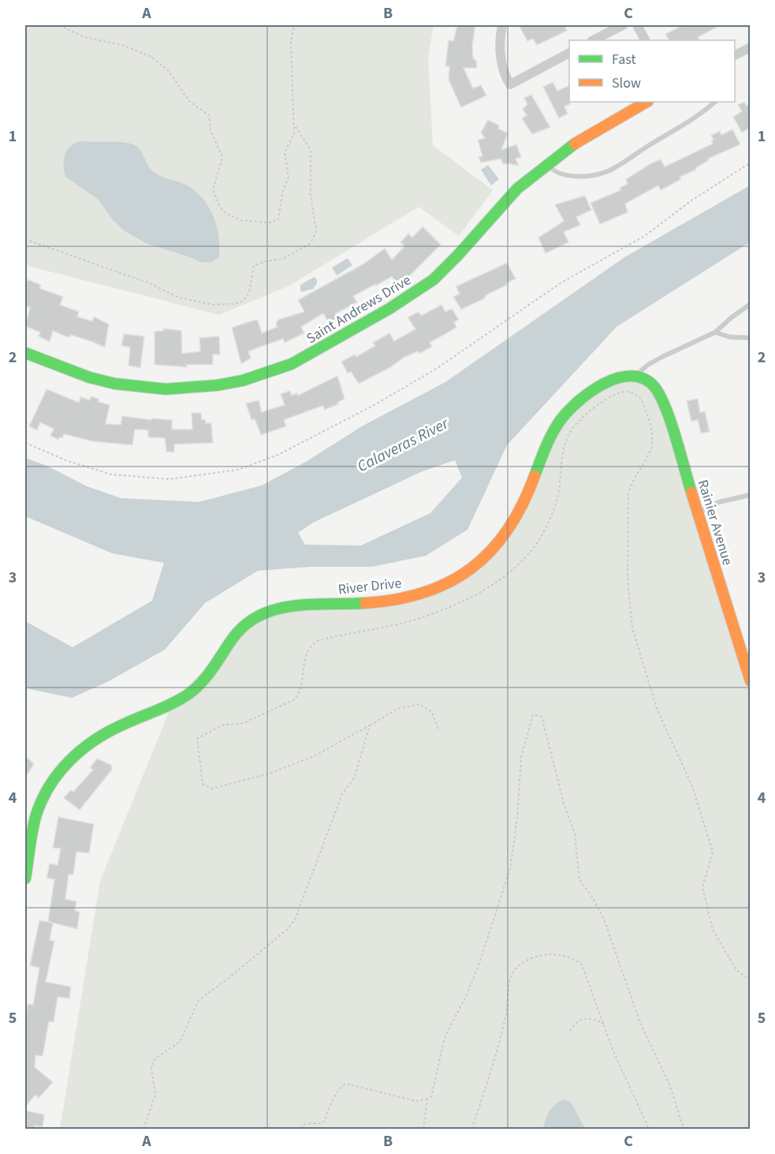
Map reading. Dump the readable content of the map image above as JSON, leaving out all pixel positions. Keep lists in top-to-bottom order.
{
  "streets": {
    "street": ["Saint Andrews Drive", "Rainier Avenue", "River Drive"]
  },
  "crossings": [
    ["Rainier Avenue", "River Drive"]
  ],
  "water": ["Calaveras River"],
  "legend": ["Fast", "Slow"],
  "grid": {
    "columns": ["A", "B", "C"],
    "rows": [
      "1",
      "2",
      "3",
      "4",
      "5"
    ]
  }
}
